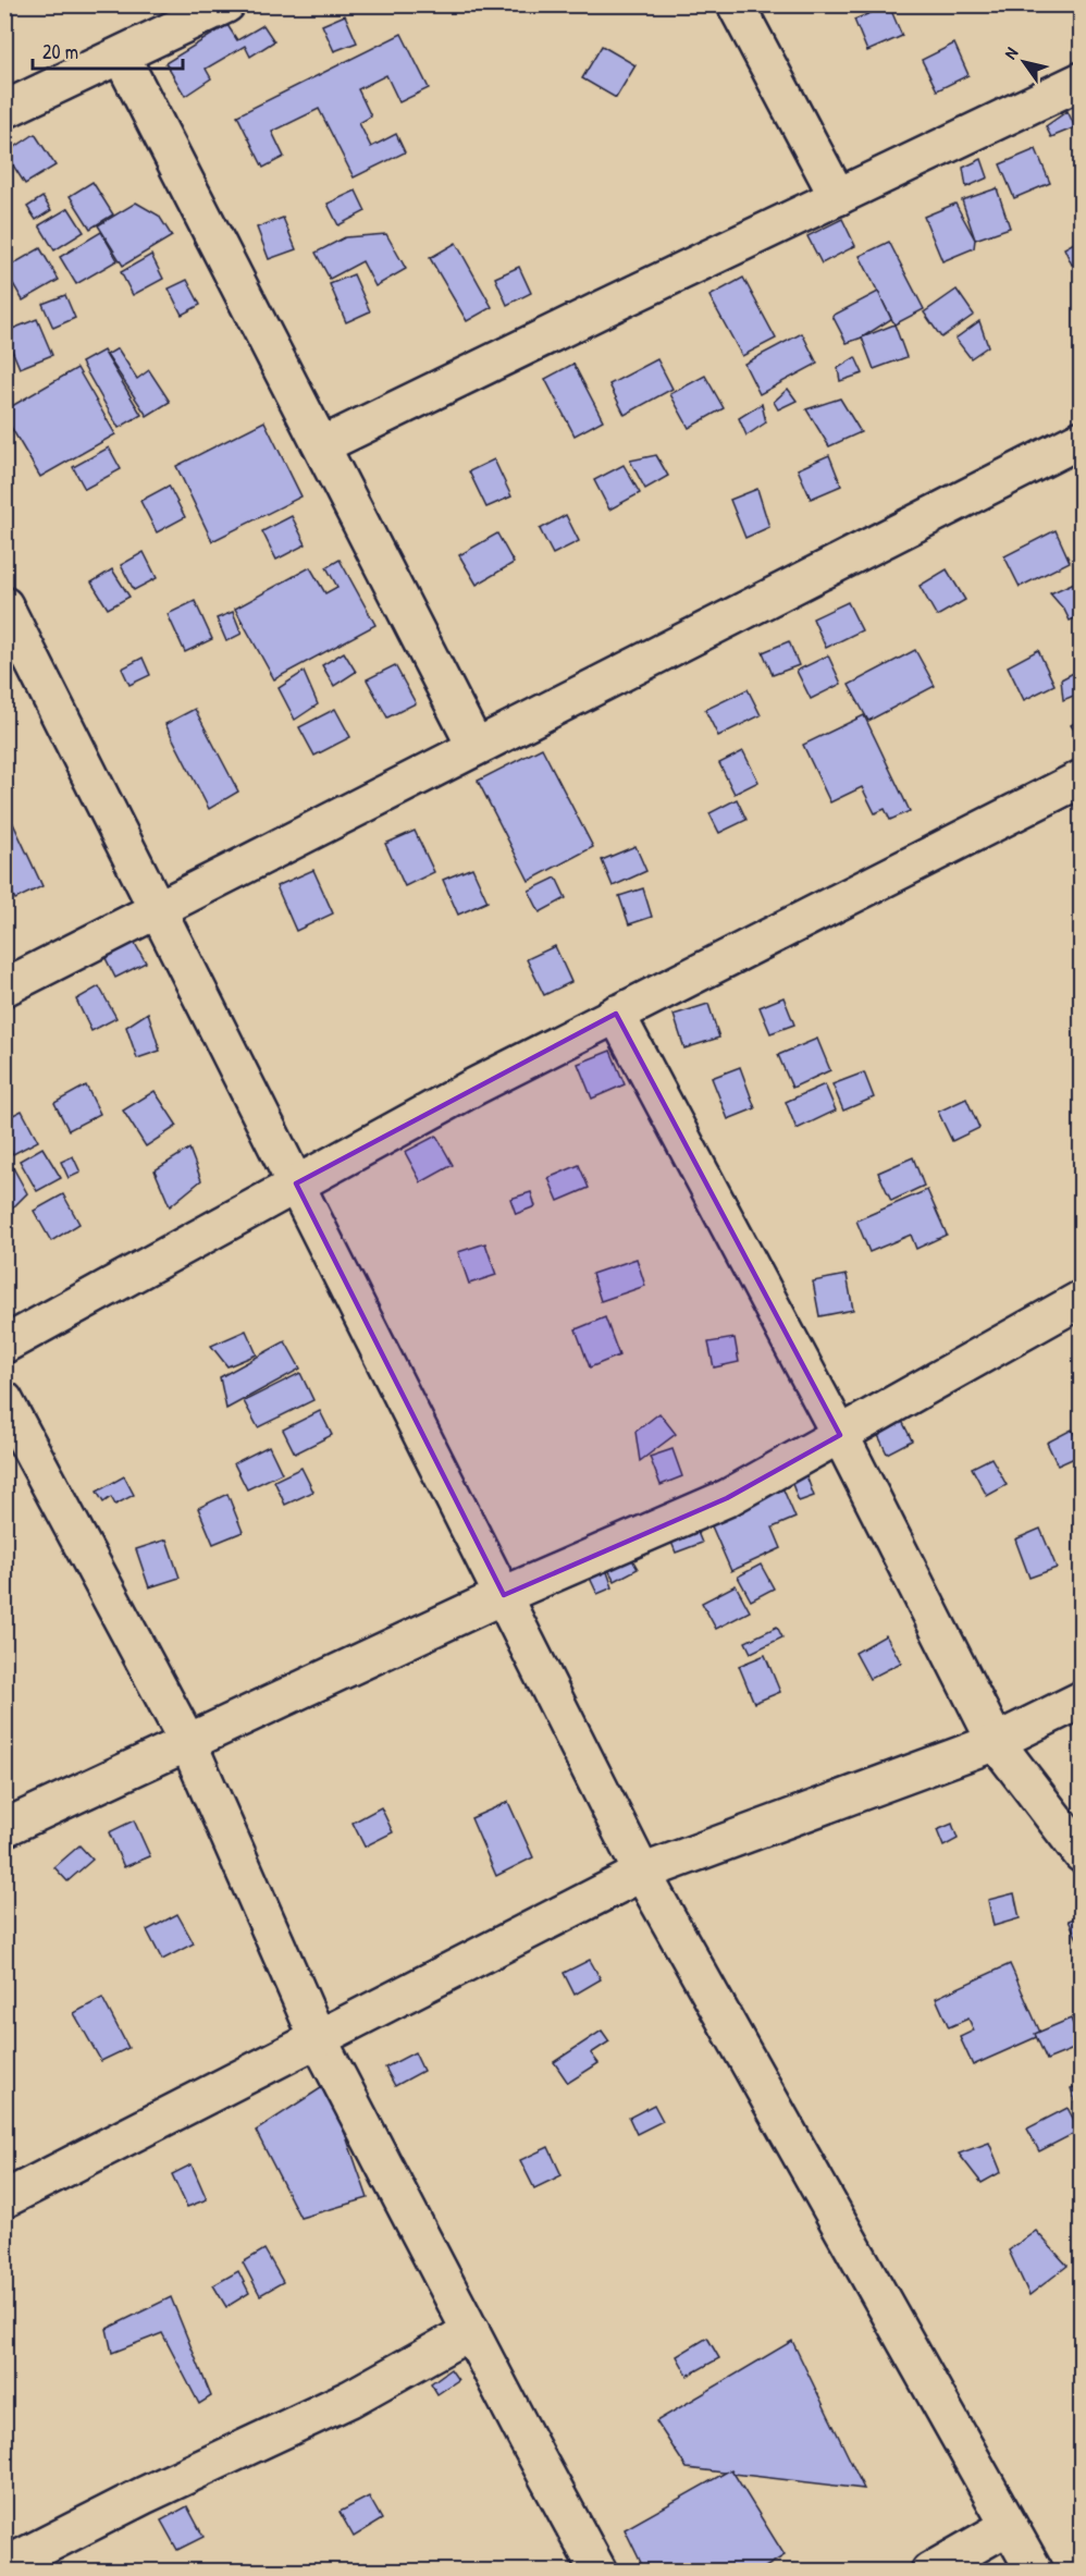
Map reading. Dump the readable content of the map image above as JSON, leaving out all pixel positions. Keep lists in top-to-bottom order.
{
  "scale_bar": "20 m",
  "north": "top left"
}
